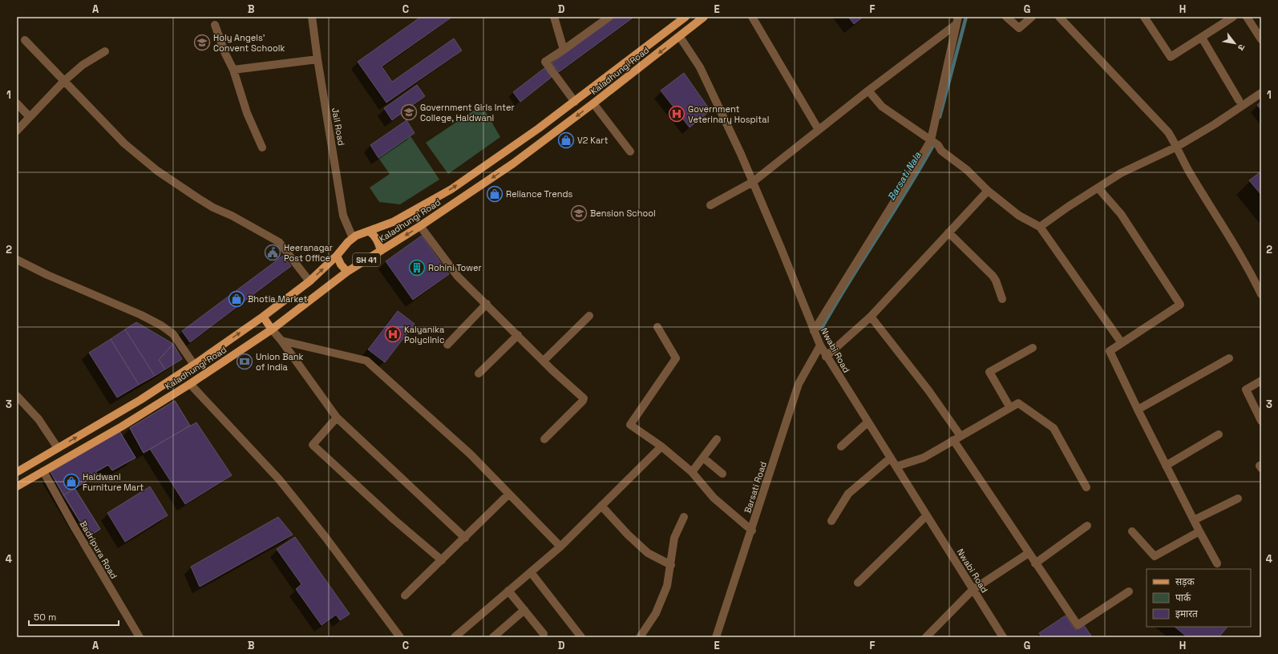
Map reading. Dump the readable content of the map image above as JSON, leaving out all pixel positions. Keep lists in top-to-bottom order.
{
  "streets": {
    "main road": ["Kaladhungi Road", "SH 41"],
    "street": [
      "Jail Road",
      "Nwabi Road",
      "Barsati Road",
      "Badripura Road"
    ]
  },
  "crossings": [
    ["Kaladhungi Road", "Jail Road"],
    ["Kaladhungi Road", "Nwabi Road"],
    ["Kaladhungi Road", "Badripura Road"],
    ["Nwabi Road", "Barsati Road"]
  ],
  "water": ["Barsati Nala"],
  "places": {
    "school or university": ["Holy Angels' Convent Schoolk", "Government Girls Inter College, Haldwani", "Bension School"],
    "hospital": ["Government Veterinary Hospital", "Kalyanika Polyclinic"],
    "shop": [
      "V2 Kart",
      "Reliance Trends",
      "Bhotia Market",
      "Haldwani Furniture Mart"
    ],
    "public building": ["Heeranagar Post Office"],
    "building": ["Rohini Tower"],
    "bank": ["Union Bank of India"]
  },
  "legend": ["सड़क", "पार्क", "इमारत"],
  "scale_bar": "50 m",
  "north": "bottom right",
  "grid": {
    "columns": [
      "A",
      "B",
      "C",
      "D",
      "E",
      "F",
      "G",
      "H"
    ],
    "rows": [
      "1",
      "2",
      "3",
      "4"
    ]
  }
}
